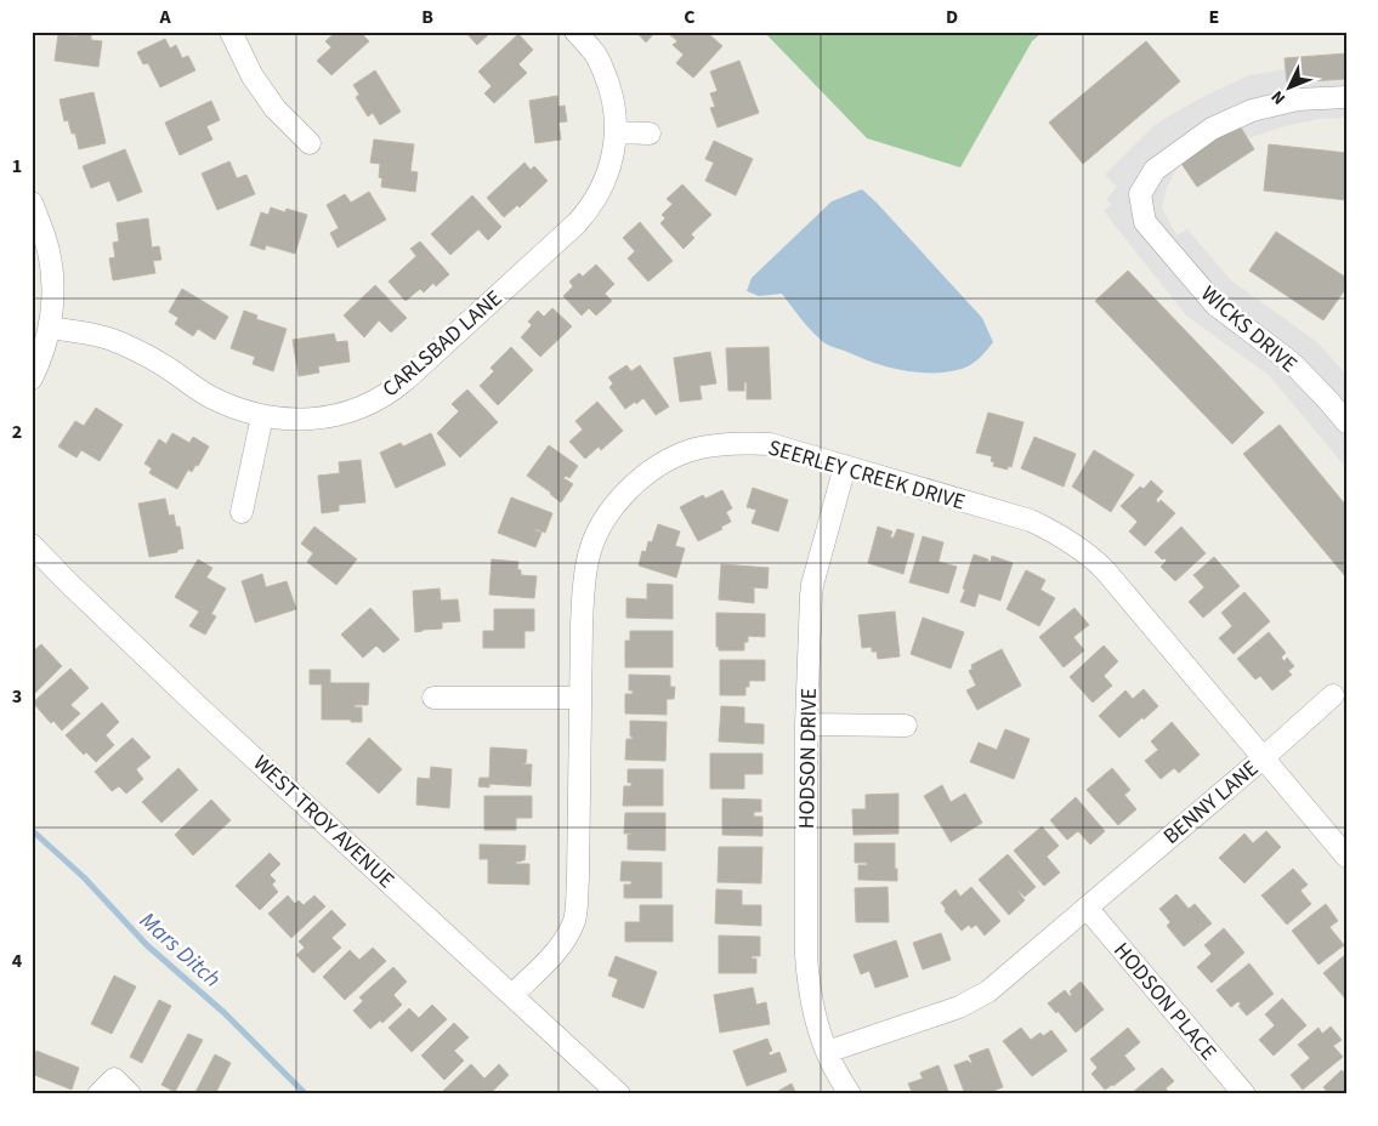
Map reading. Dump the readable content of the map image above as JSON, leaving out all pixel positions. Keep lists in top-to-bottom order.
{
  "streets": {
    "street": [
      "WICKS DRIVE",
      "CARLSBAD LANE",
      "SEERLEY CREEK DRIVE",
      "HODSON DRIVE",
      "BENNY LANE",
      "WEST TROY AVENUE",
      "HODSON PLACE"
    ]
  },
  "crossings": [
    ["SEERLEY CREEK DRIVE", "HODSON DRIVE"],
    ["SEERLEY CREEK DRIVE", "BENNY LANE"],
    ["SEERLEY CREEK DRIVE", "WEST TROY AVENUE"],
    ["HODSON DRIVE", "BENNY LANE"],
    ["BENNY LANE", "HODSON PLACE"]
  ],
  "water": ["Mars Ditch"],
  "north": "bottom left",
  "grid": {
    "columns": [
      "A",
      "B",
      "C",
      "D",
      "E"
    ],
    "rows": [
      "1",
      "2",
      "3",
      "4"
    ]
  }
}
